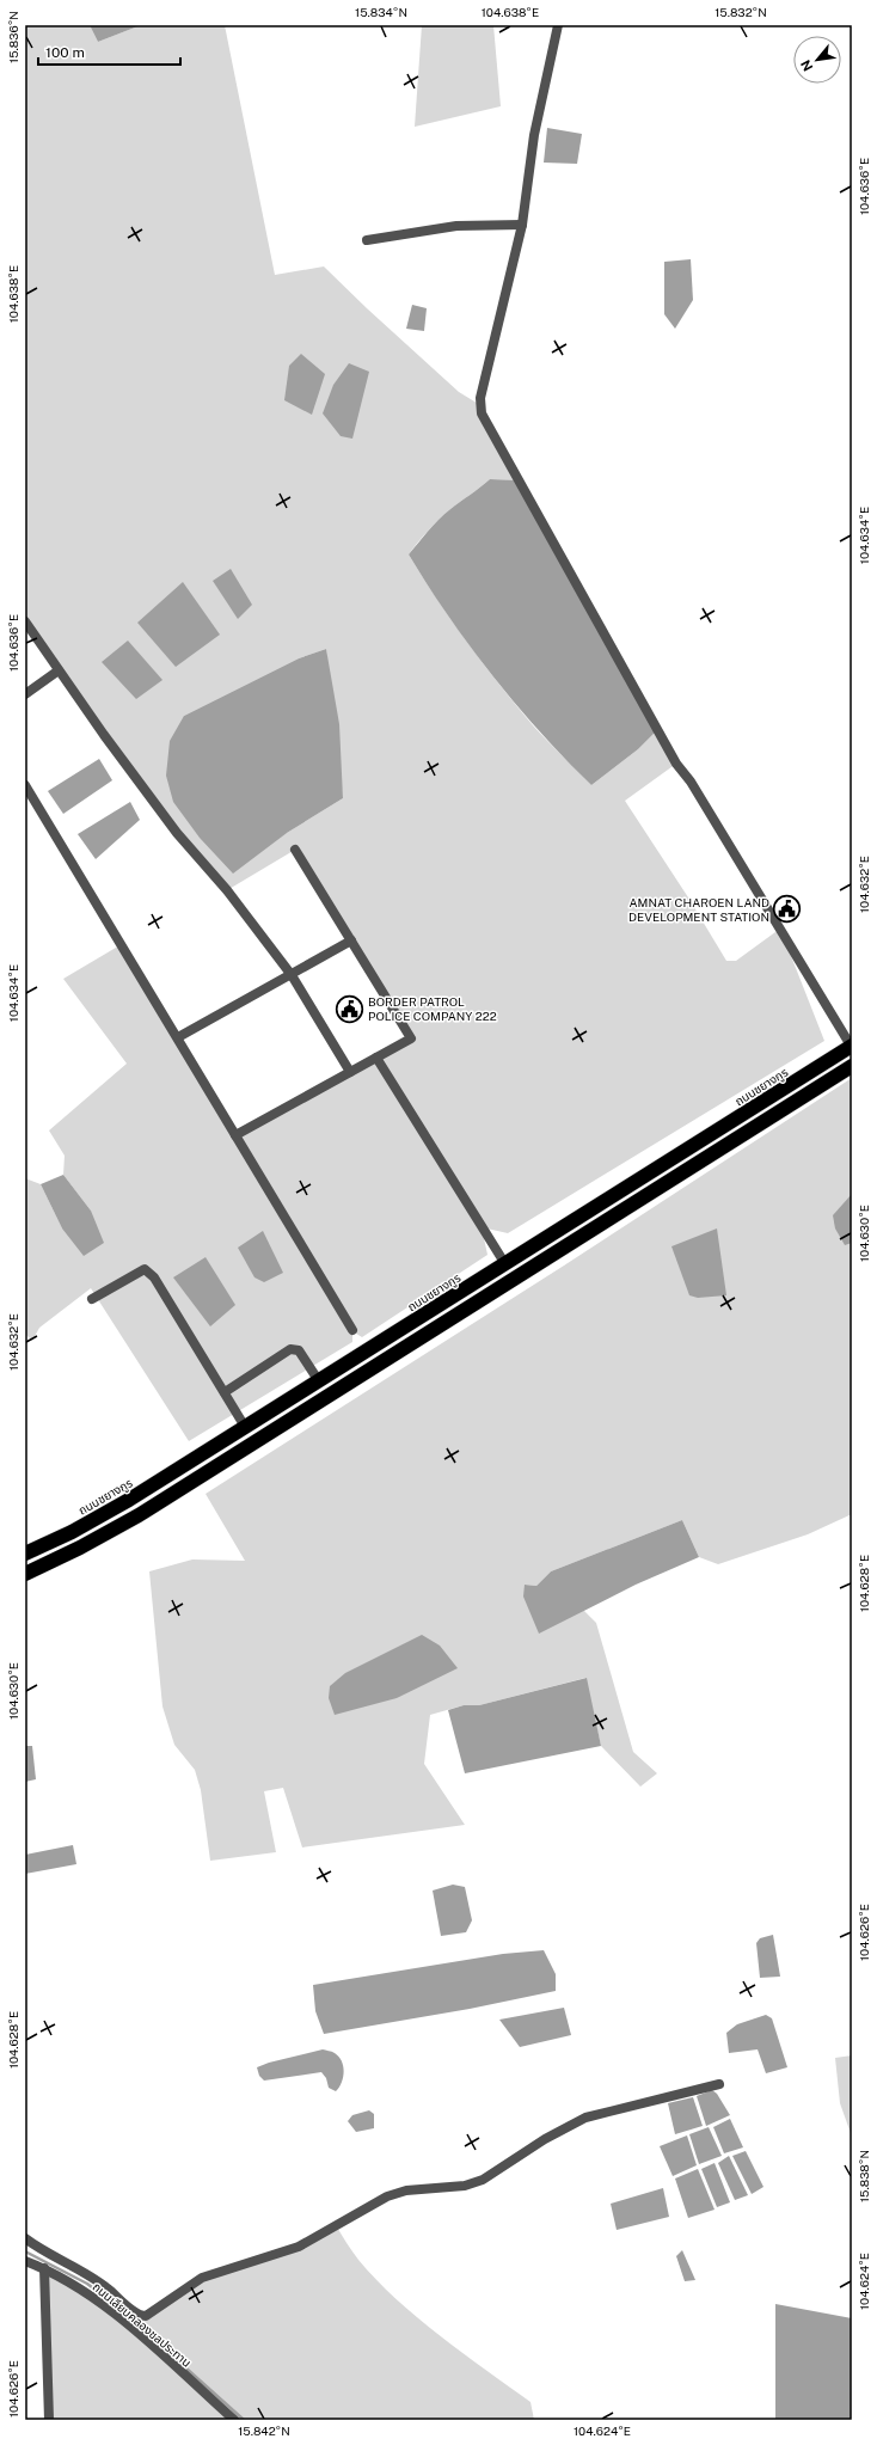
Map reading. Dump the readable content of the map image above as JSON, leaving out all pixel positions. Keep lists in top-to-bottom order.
{
  "streets": {
    "highway": ["ถนนชยางกูร"],
    "street": ["ถนนเลียบคลองชลประทาน"]
  },
  "places": {
    "public building": ["AMNAT CHAROEN LAND DEVELOPMENT STATION", "BORDER PATROL POLICE COMPANY 222"]
  },
  "scale_bar": "100 m",
  "north": "bottom left",
  "coordinates": [
    "15.834°N",
    "104.638°E",
    "15.832°N",
    "15.836°N",
    "104.636°E",
    "104.634°E",
    "104.632°E",
    "104.630°E",
    "104.628°E",
    "104.626°E",
    "15.838°N",
    "104.624°E",
    "15.842°N"
  ]
}
